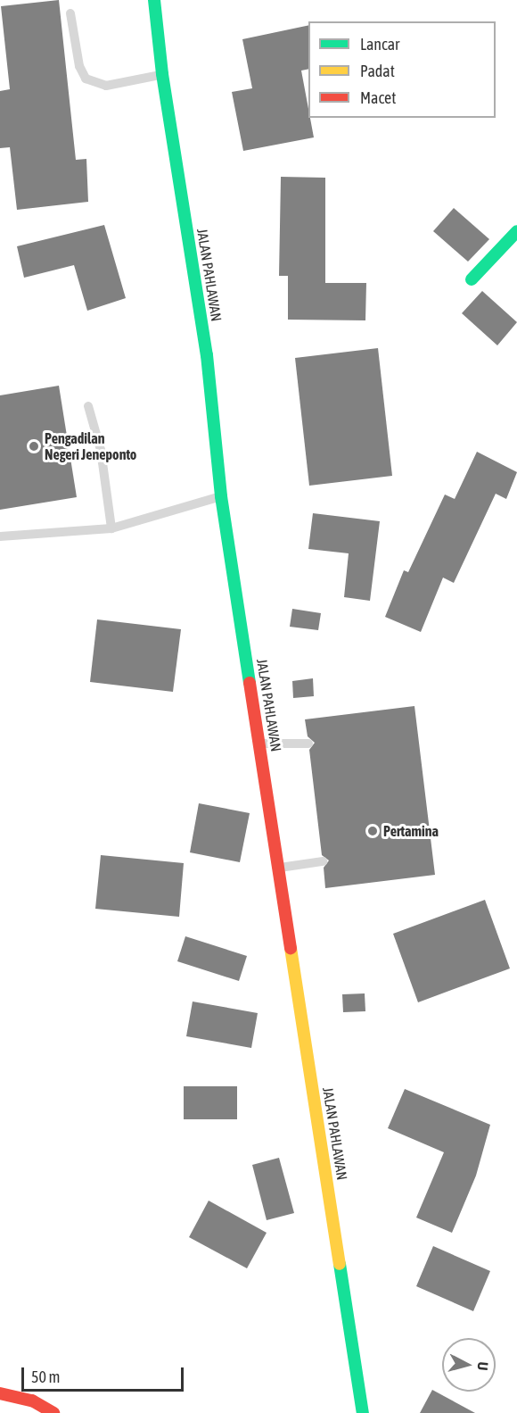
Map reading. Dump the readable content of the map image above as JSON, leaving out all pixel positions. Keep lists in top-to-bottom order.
{
  "streets": {
    "main road": ["JALAN PAHLAWAN"]
  },
  "places": ["Pengadilan Negeri Jeneponto", "Pertamina"],
  "legend": ["Lancar", "Padat", "Macet"],
  "scale_bar": "50 m",
  "north": "right"
}
